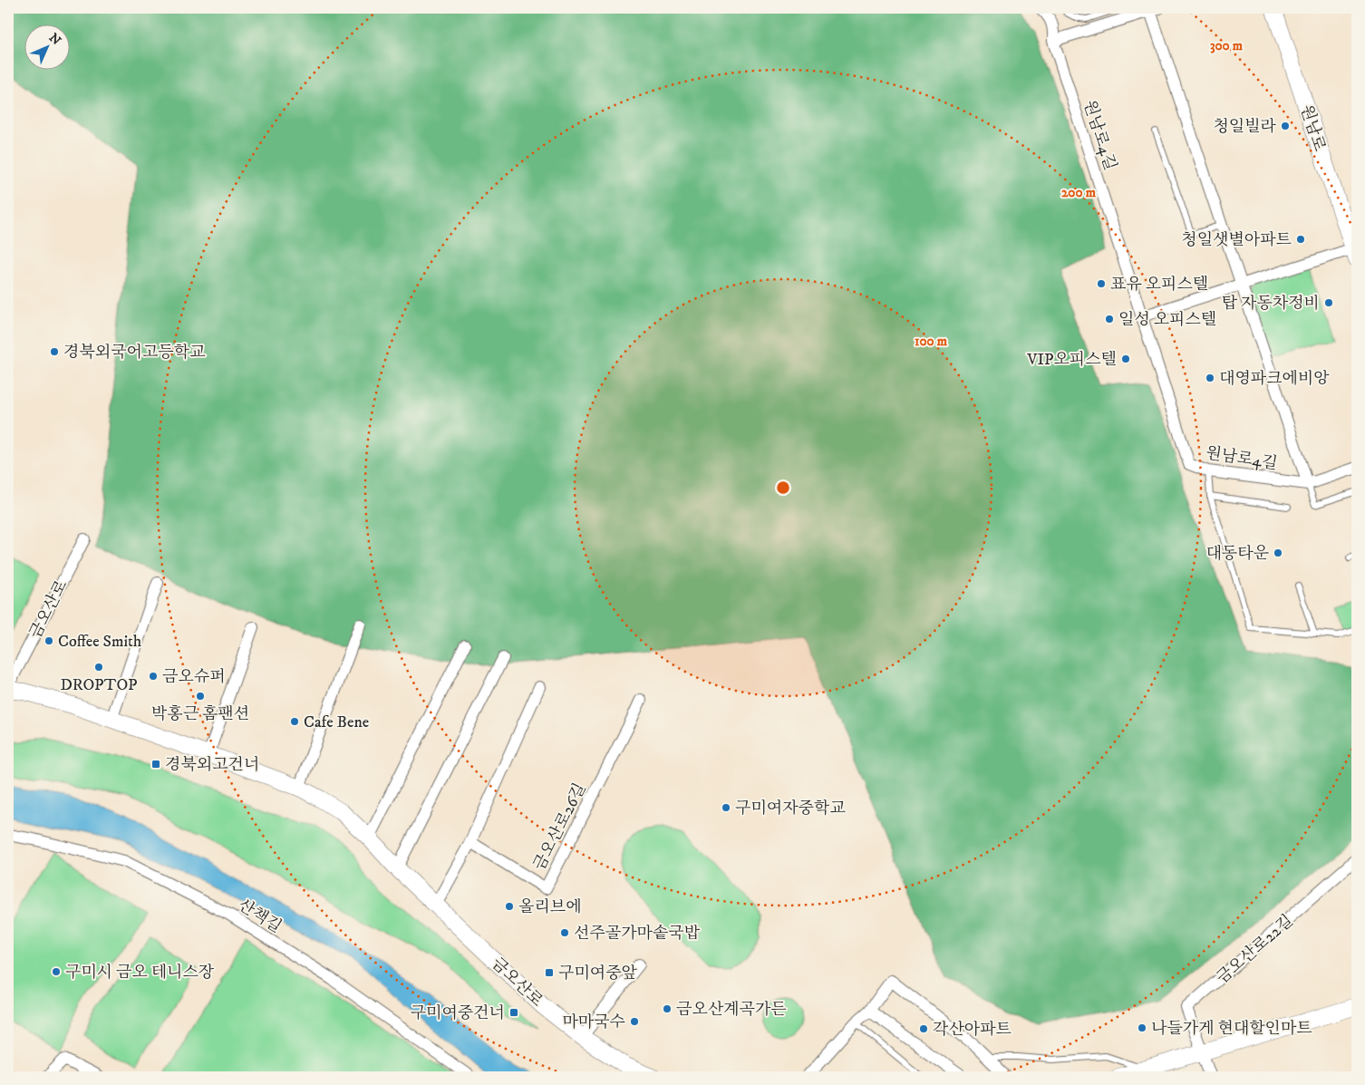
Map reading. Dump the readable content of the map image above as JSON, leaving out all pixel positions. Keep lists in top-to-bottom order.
{
  "streets": {
    "street": [
      "원남로",
      "원남로4길",
      "금오산로",
      "금오산로26길",
      "산책길",
      "금오산로22길"
    ]
  },
  "crossings": [
    ["원남로", "원남로4길"]
  ],
  "places": {
    "other": [
      "청일빌라",
      "청일샛별아파트",
      "표유 오피스텔",
      "탑 자동차정비",
      "일성 오피스텔",
      "경북외국어고등학교",
      "VIP오피스텔",
      "대영파크에비앙",
      "대동타운",
      "Coffee Smith",
      "DROPTOP",
      "금오슈퍼",
      "박홍근 홈팬션",
      "Cafe Bene",
      "구미여자중학교",
      "올리브에",
      "선주골가마솥국밥",
      "구미시 금오 테니스장",
      "금오산계곡가든",
      "마마국수",
      "나들가게 현대할인마트",
      "각산아파트"
    ],
    "transit": ["경북외고건너", "구미여중앞", "구미여중건너"]
  },
  "north": "top right",
  "rings": ["300 m", "200 m", "100 m"]
}
